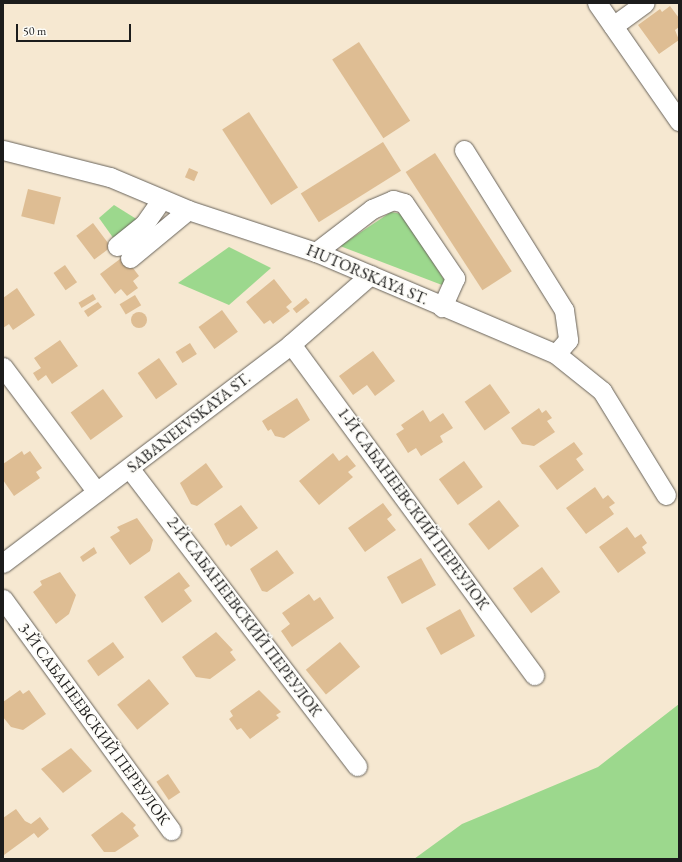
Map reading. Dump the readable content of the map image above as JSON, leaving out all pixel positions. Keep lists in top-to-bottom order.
{
  "streets": {
    "street": [
      "HUTORSKAYA ST.",
      "SABANEEVSKAYA ST.",
      "1-Й САБАНЕЕВСКИЙ ПЕРЕУЛОК",
      "2-Й САБАНЕЕВСКИЙ ПЕРЕУЛОК",
      "3-Й САБАНЕЕВСКИЙ ПЕРЕУЛОК"
    ]
  },
  "crossings": [
    ["HUTORSKAYA ST.", "SABANEEVSKAYA ST."],
    ["SABANEEVSKAYA ST.", "1-Й САБАНЕЕВСКИЙ ПЕРЕУЛОК"],
    ["SABANEEVSKAYA ST.", "2-Й САБАНЕЕВСКИЙ ПЕРЕУЛОК"]
  ],
  "scale_bar": "50 m"
}
